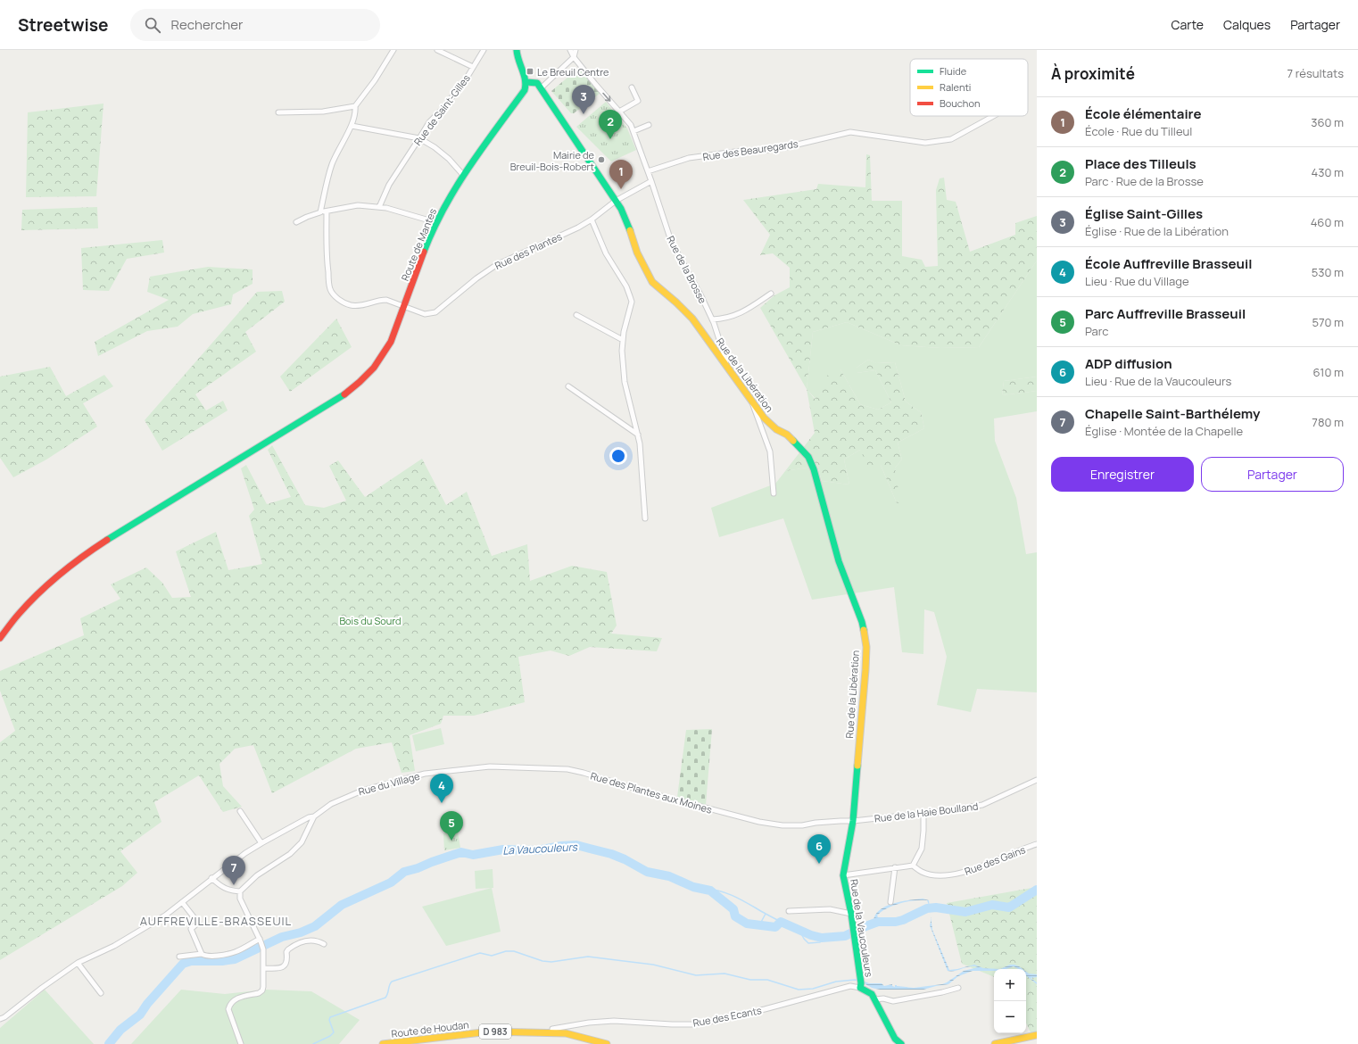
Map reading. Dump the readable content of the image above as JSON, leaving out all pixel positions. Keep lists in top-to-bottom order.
{
  "streets": {
    "main road": [
      "Route de Mantes",
      "Rue de la Libération",
      "Rue de la Vaucouleurs",
      "Route de Houdan",
      "D 983"
    ],
    "street": [
      "Rue de Saint-Gilles",
      "Rue des Beauregards",
      "Rue des Plantes",
      "Rue de la Brosse",
      "Rue du Village",
      "Rue des Plantes aux Moines",
      "Rue de la Haie Boulland",
      "Rue des Gains",
      "Rue des Ecants"
    ]
  },
  "crossings": [
    ["Rue des Beauregards", "Rue de la Brosse"],
    ["Route de Mantes", "Rue des Plantes"],
    ["Rue des Plantes", "Rue de la Brosse"],
    ["Rue des Plantes", "Rue de la Libération"],
    ["Rue de la Brosse", "Rue de la Libération"],
    ["Rue de la Libération", "Rue des Plantes aux Moines"],
    ["Rue de la Libération", "Rue de la Haie Boulland"],
    ["Rue de la Libération", "Rue de la Vaucouleurs"],
    ["Rue du Village", "Rue des Plantes aux Moines"],
    ["Rue des Plantes aux Moines", "Rue de la Haie Boulland"],
    ["Rue des Plantes aux Moines", "Rue de la Vaucouleurs"],
    ["Rue de la Haie Boulland", "Rue de la Vaucouleurs"],
    ["Rue de la Vaucouleurs", "Rue des Ecants"],
    ["Rue des Ecants", "Route de Houdan"]
  ],
  "districts": ["AUFFREVILLE-BRASSEUIL"],
  "water": ["La Vaucouleurs"],
  "parks": ["Bois du Sourd"],
  "places": {
    "transit": ["Le Breuil Centre"],
    "other": ["Mairie de Breuil-Bois-Robert"]
  },
  "legend": ["Fluide", "Ralenti", "Bouchon"],
  "page": {
    "header": "Streetwise",
    "search": "Rechercher",
    "nav": ["Carte", "Calques", "Partager"],
    "heading": ["À proximité", "7 résultats"],
    "pins": [
      "3",
      "2",
      "1",
      "4",
      "5",
      "6",
      "7"
    ],
    "list": [
      {
        "mark": "1",
        "name": "École élémentaire",
        "note": "École · Rue du Tilleul",
        "value": "360 m"
      },
      {
        "mark": "2",
        "name": "Place des Tilleuls",
        "note": "Parc · Rue de la Brosse",
        "value": "430 m"
      },
      {
        "mark": "3",
        "name": "Église Saint-Gilles",
        "note": "Église · Rue de la Libération",
        "value": "460 m"
      },
      {
        "mark": "4",
        "name": "École Auffreville Brasseuil",
        "note": "Lieu · Rue du Village",
        "value": "530 m"
      },
      {
        "mark": "5",
        "name": "Parc Auffreville Brasseuil",
        "note": "Parc",
        "value": "570 m"
      },
      {
        "mark": "6",
        "name": "ADP diffusion",
        "note": "Lieu · Rue de la Vaucouleurs",
        "value": "610 m"
      },
      {
        "mark": "7",
        "name": "Chapelle Saint-Barthélemy",
        "note": "Église · Montée de la Chapelle",
        "value": "780 m"
      }
    ],
    "buttons": ["Enregistrer", "Partager"],
    "map_buttons": ["+", "−"]
  }
}
